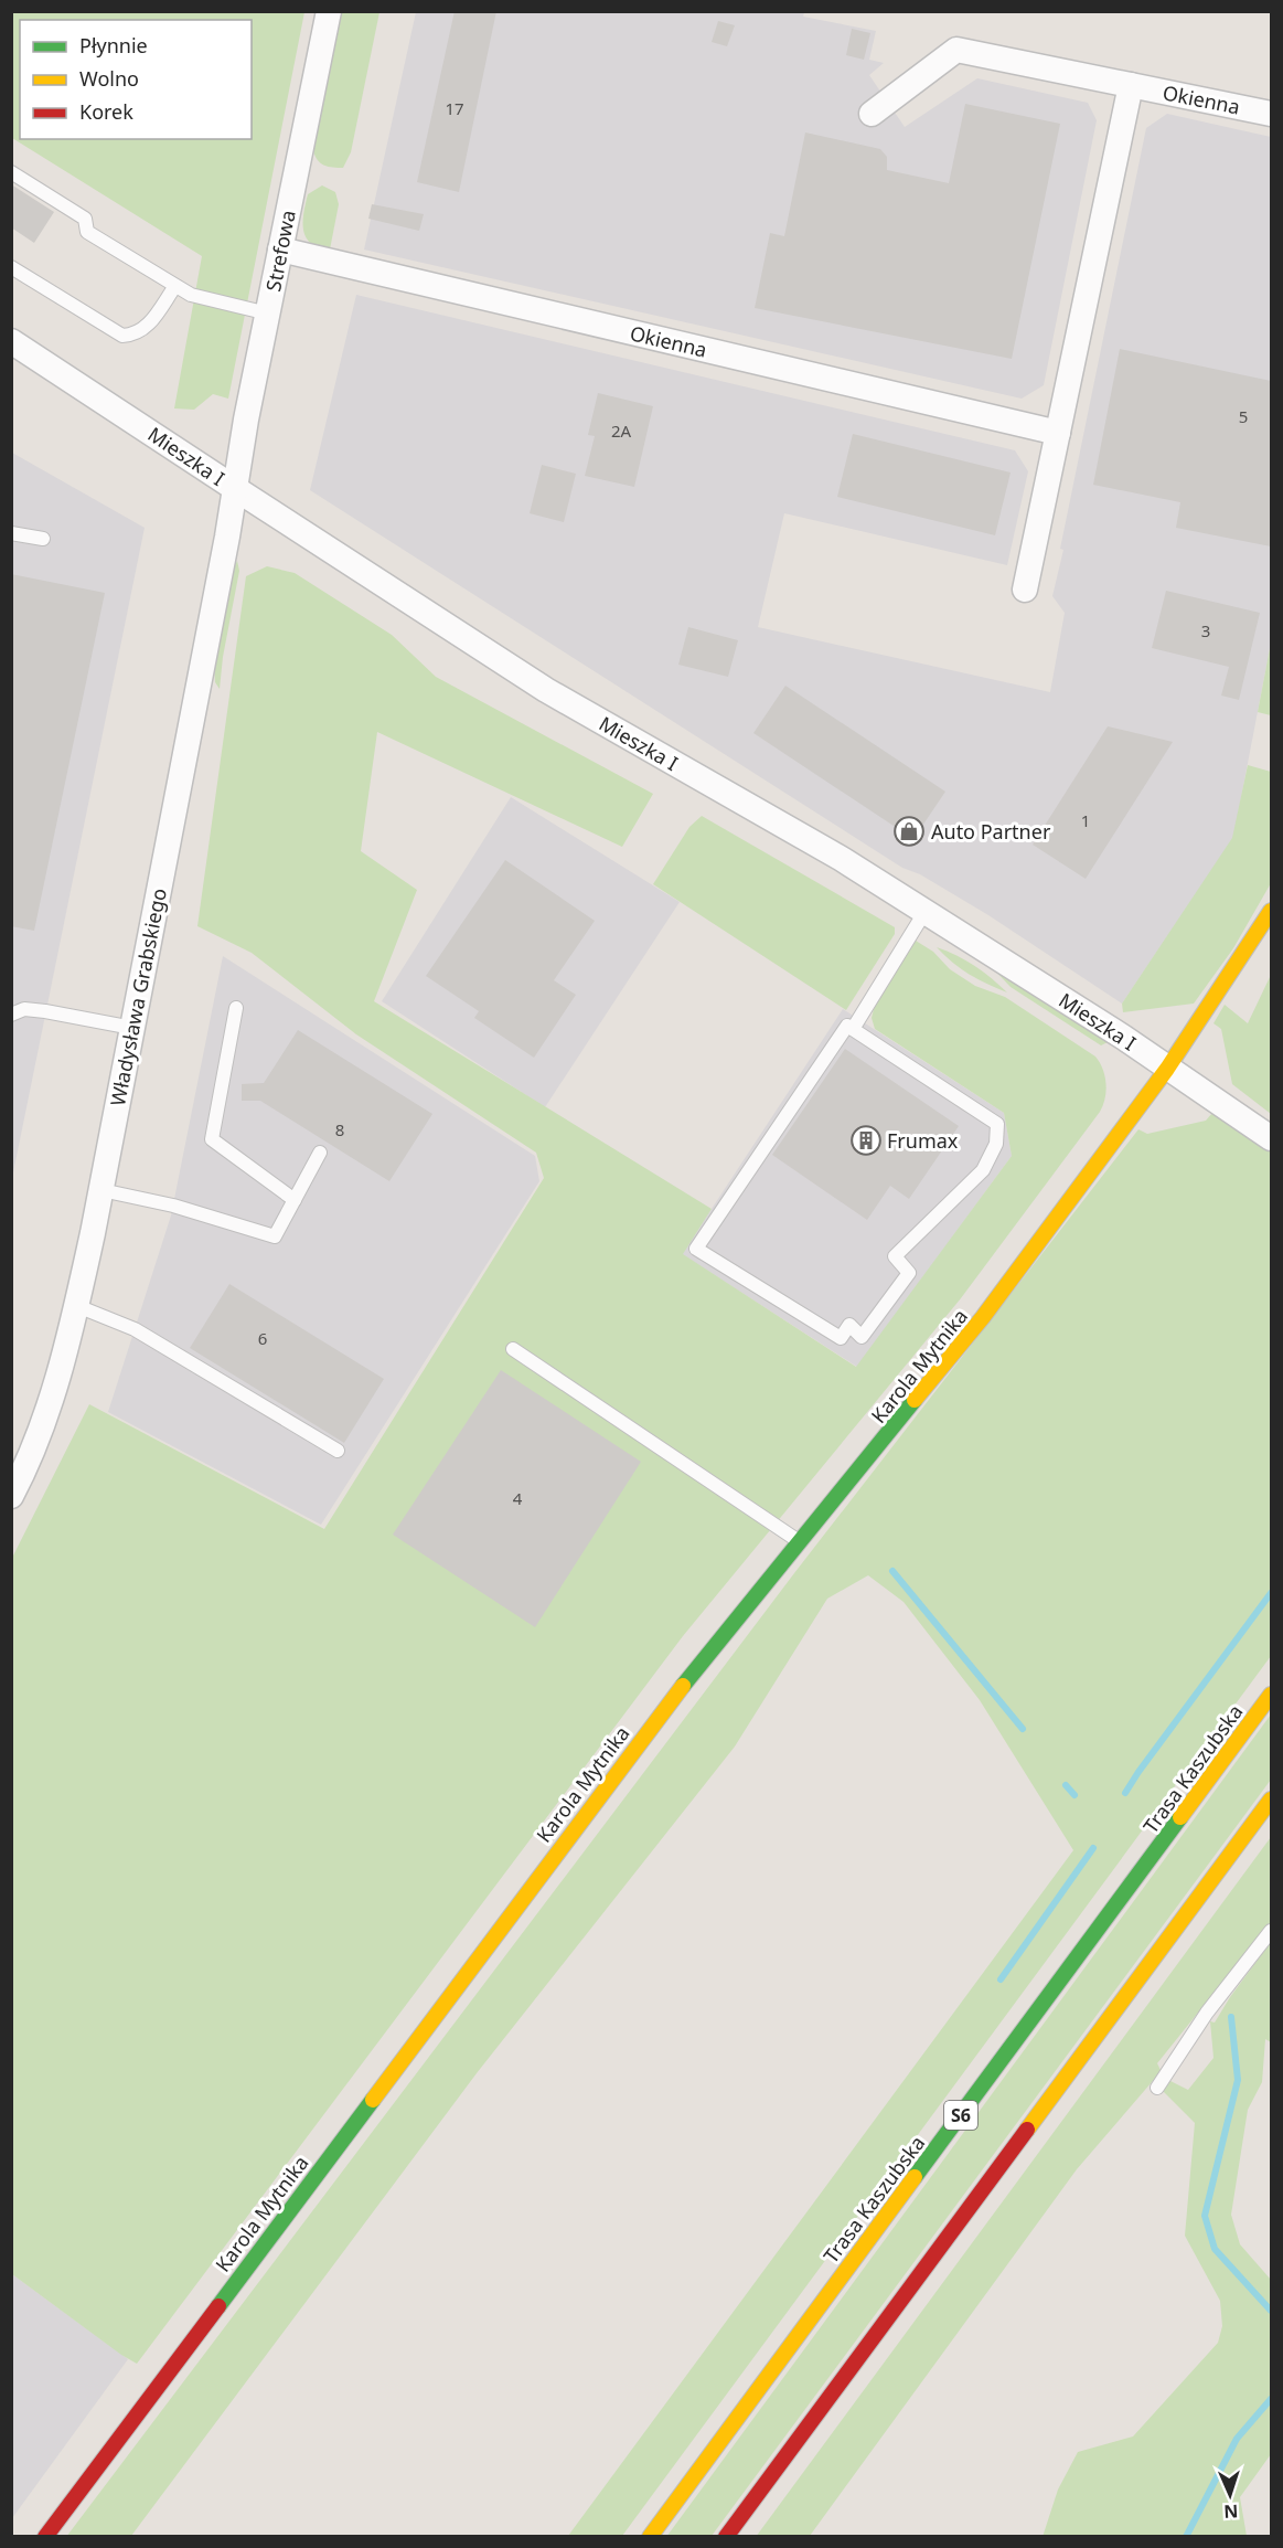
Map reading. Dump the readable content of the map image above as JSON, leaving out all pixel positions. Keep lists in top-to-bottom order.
{
  "streets": {
    "main road": ["Karola Mytnika", "Trasa Kaszubska", "S6"],
    "street": [
      "Okienna",
      "Strefowa",
      "Mieszka I",
      "Władysława Grabskiego"
    ]
  },
  "crossings": [
    ["Okienna", "Strefowa"],
    ["Strefowa", "Mieszka I"],
    ["Strefowa", "Władysława Grabskiego"],
    ["Mieszka I", "Władysława Grabskiego"],
    ["Mieszka I", "Karola Mytnika"]
  ],
  "places": {
    "shop": ["Auto Partner"],
    "building": ["Frumax"]
  },
  "house_numbers": [
    "17",
    "5",
    "2A",
    "3",
    "1",
    "8",
    "6",
    "4"
  ],
  "legend": ["Płynnie", "Wolno", "Korek"],
  "north": "bottom"
}
